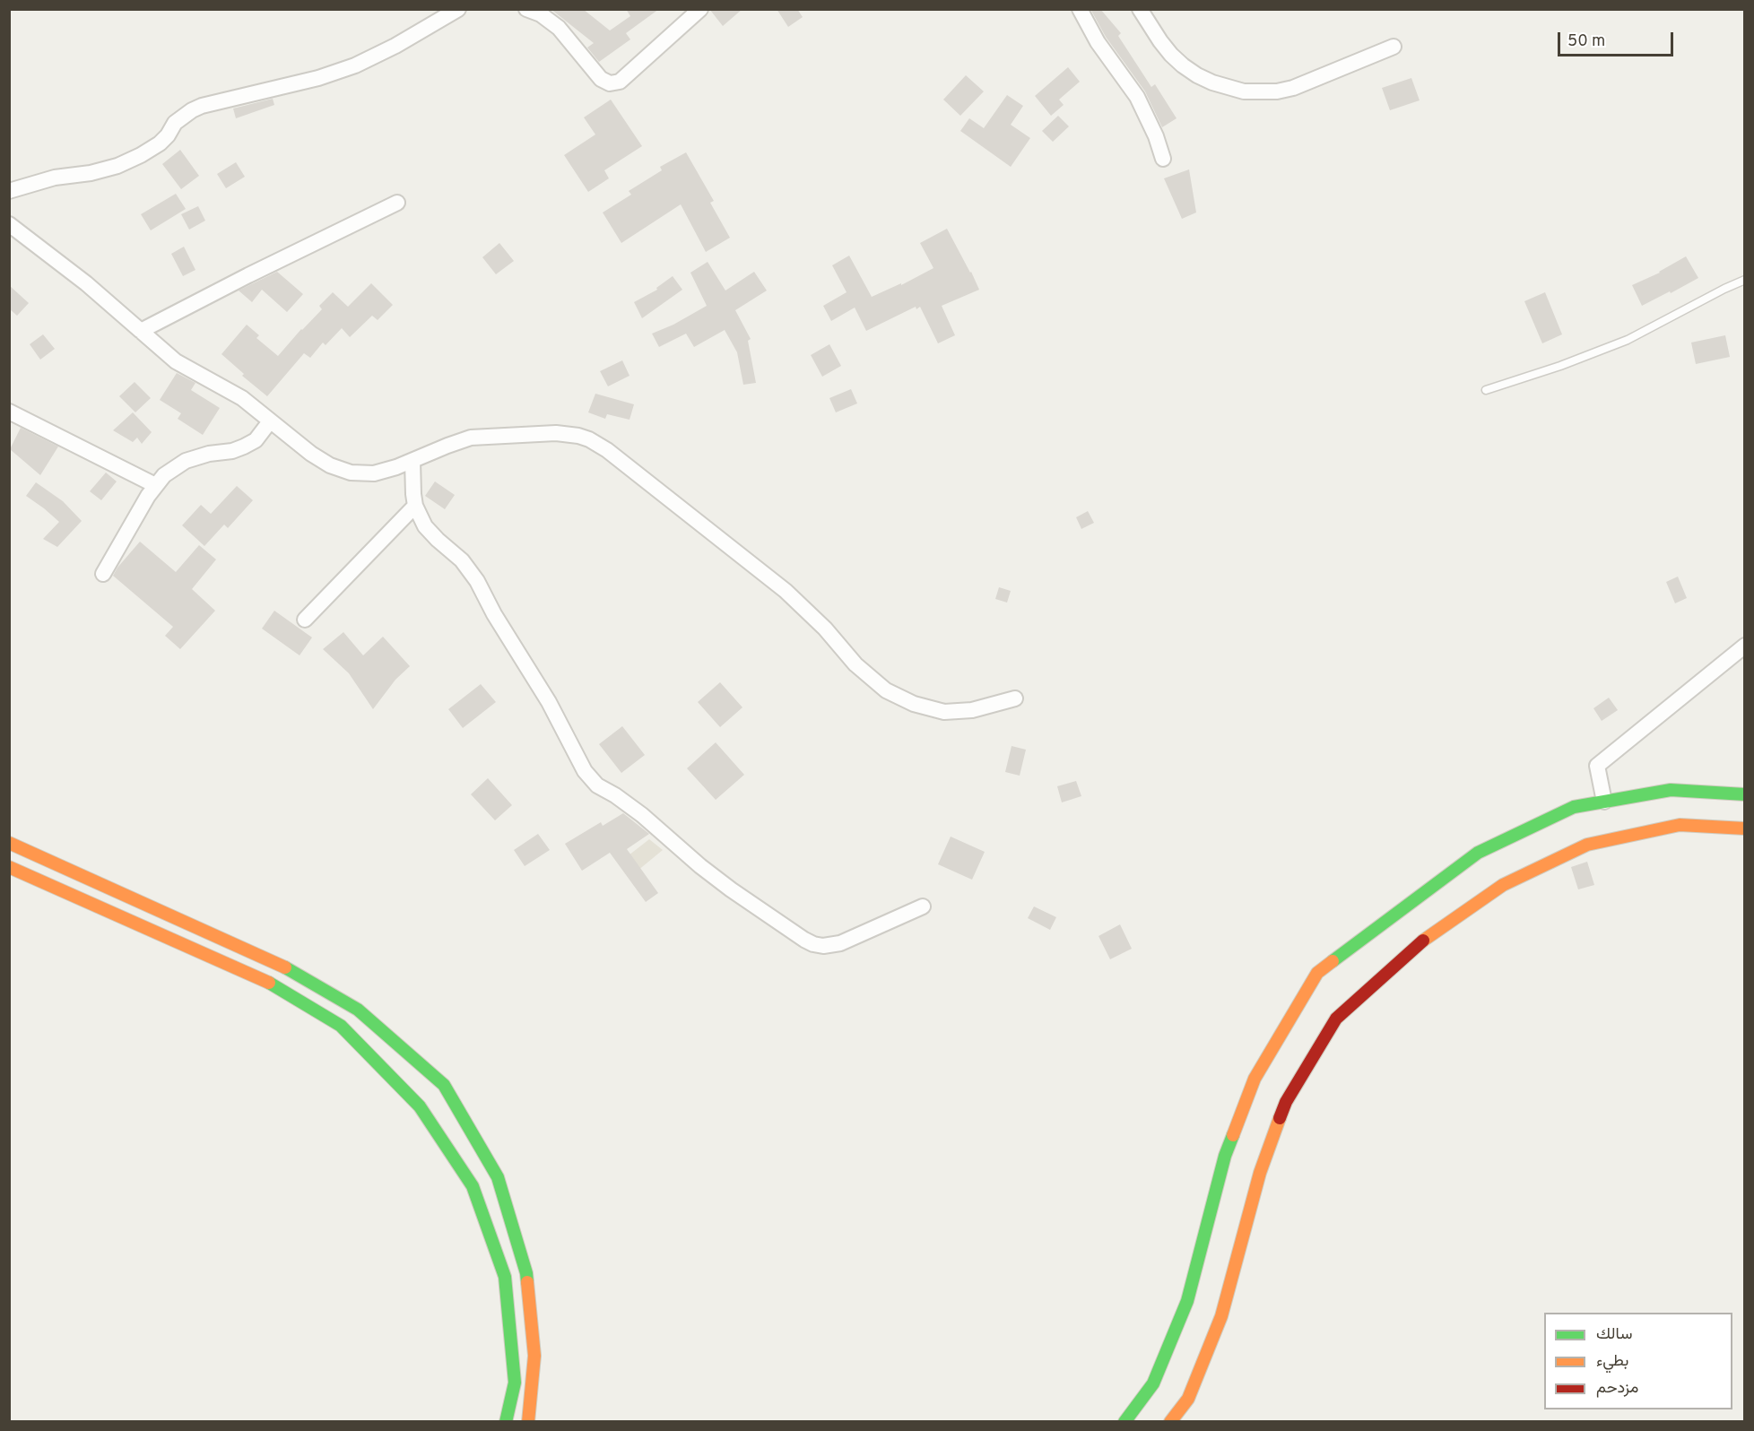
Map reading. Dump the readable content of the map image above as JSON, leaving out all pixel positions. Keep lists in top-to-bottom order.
{
  "legend": ["سالك", "بطيء", "مزدحم"],
  "scale_bar": "50 m"
}
